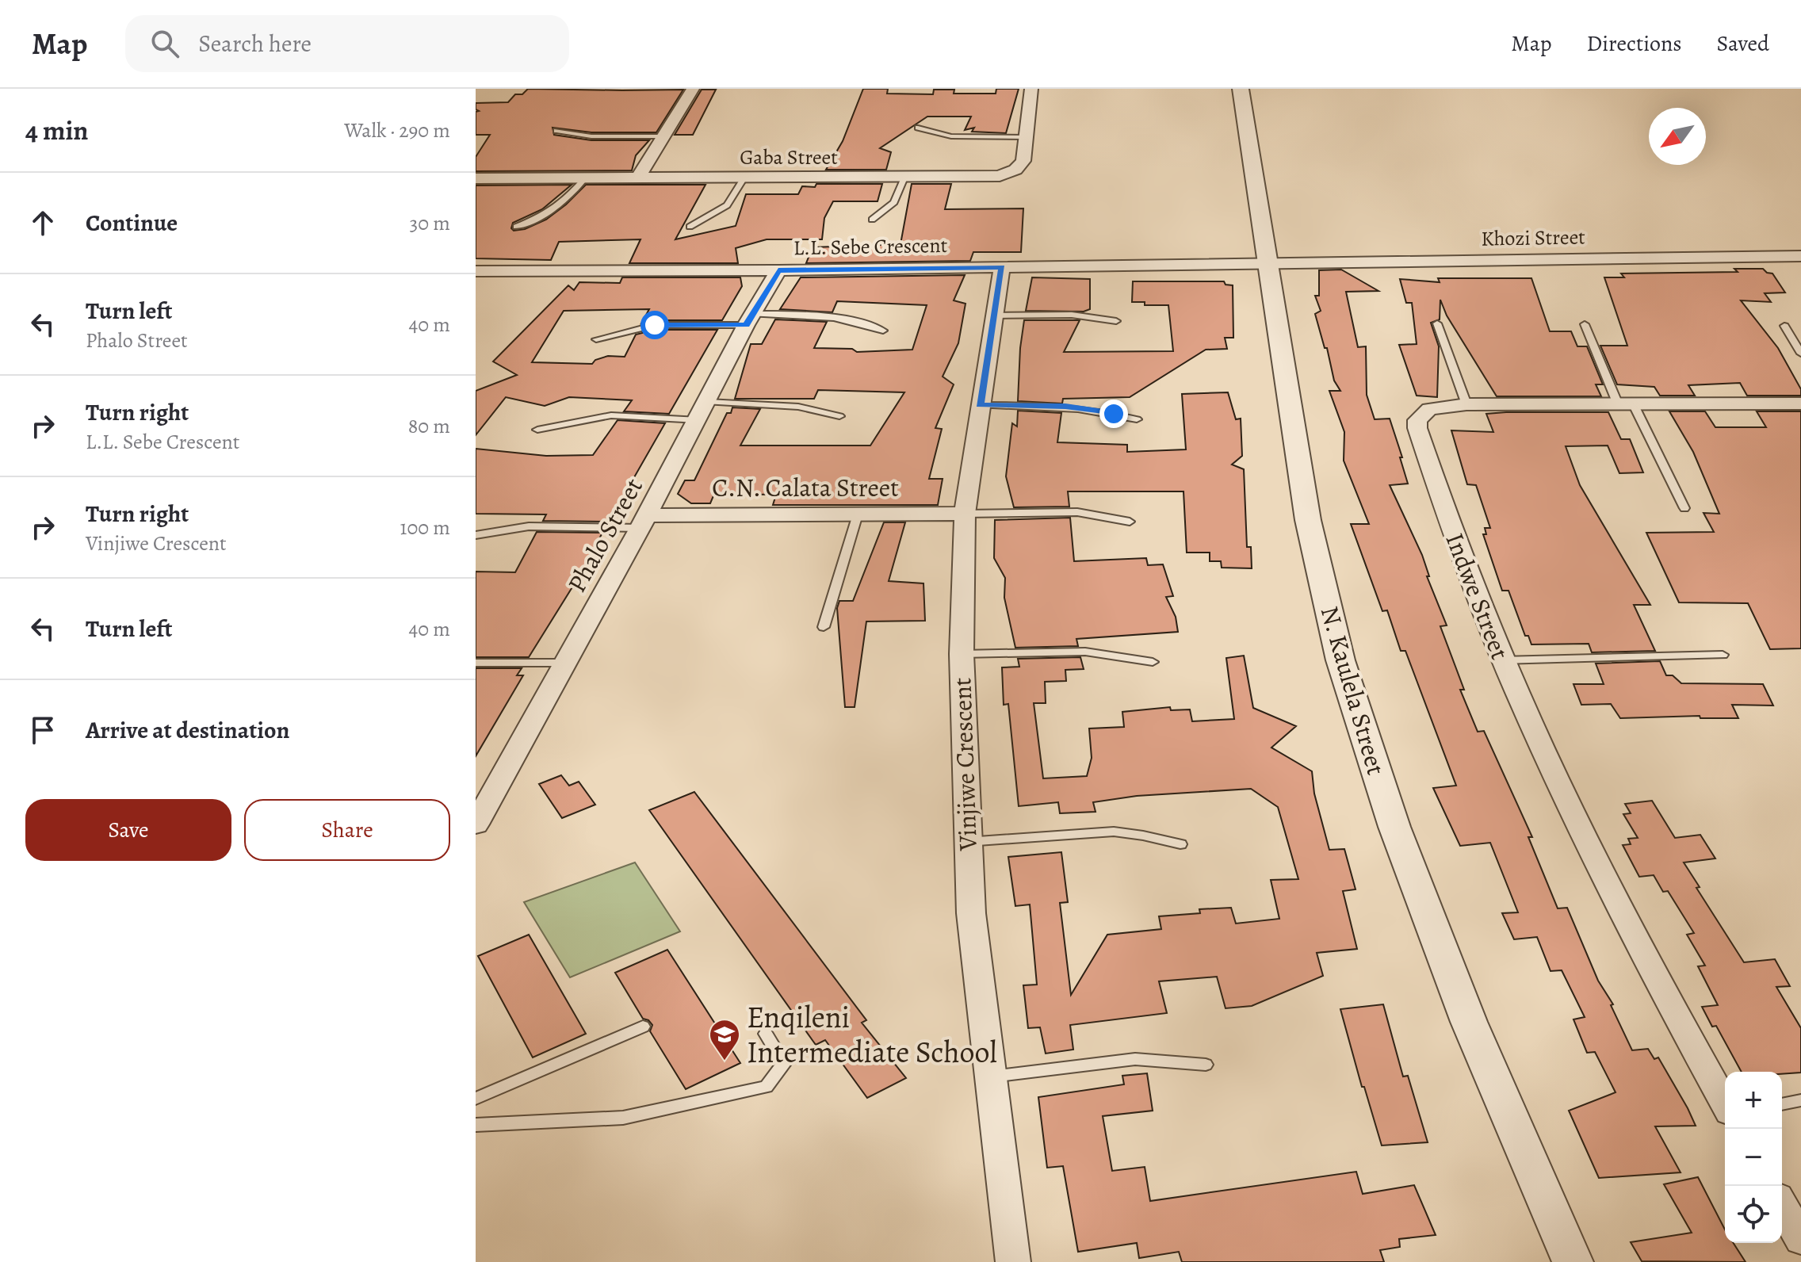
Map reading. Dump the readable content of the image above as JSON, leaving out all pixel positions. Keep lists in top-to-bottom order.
{
  "streets": {
    "street": [
      "Gaba Street",
      "Khozi Street",
      "L.L. Sebe Crescent",
      "C.N. Calata Street",
      "Phalo Street",
      "Indwe Street",
      "N. Kaulela Street",
      "Vinjiwe Crescent"
    ]
  },
  "crossings": [
    ["Khozi Street", "L.L. Sebe Crescent"],
    ["Khozi Street", "N. Kaulela Street"],
    ["L.L. Sebe Crescent", "Phalo Street"],
    ["L.L. Sebe Crescent", "N. Kaulela Street"],
    ["L.L. Sebe Crescent", "Vinjiwe Crescent"],
    ["C.N. Calata Street", "Phalo Street"],
    ["C.N. Calata Street", "Vinjiwe Crescent"]
  ],
  "places": {
    "school or university": ["Enqileni Intermediate School"]
  },
  "north": "bottom left",
  "page": {
    "header": "Map",
    "search": "Search here",
    "nav": ["Map", "Directions", "Saved"],
    "heading": ["4 min", "Walk · 290 m"],
    "list": [
      ["Continue", "30 m"],
      ["Turn left", "Phalo Street", "40 m"],
      ["Turn right", "L.L. Sebe Crescent", "80 m"],
      ["Turn right", "Vinjiwe Crescent", "100 m"],
      ["Turn left", "40 m"],
      "Arrive at destination"
    ],
    "buttons": ["Save", "Share"],
    "map_buttons": ["+", "−"]
  }
}
